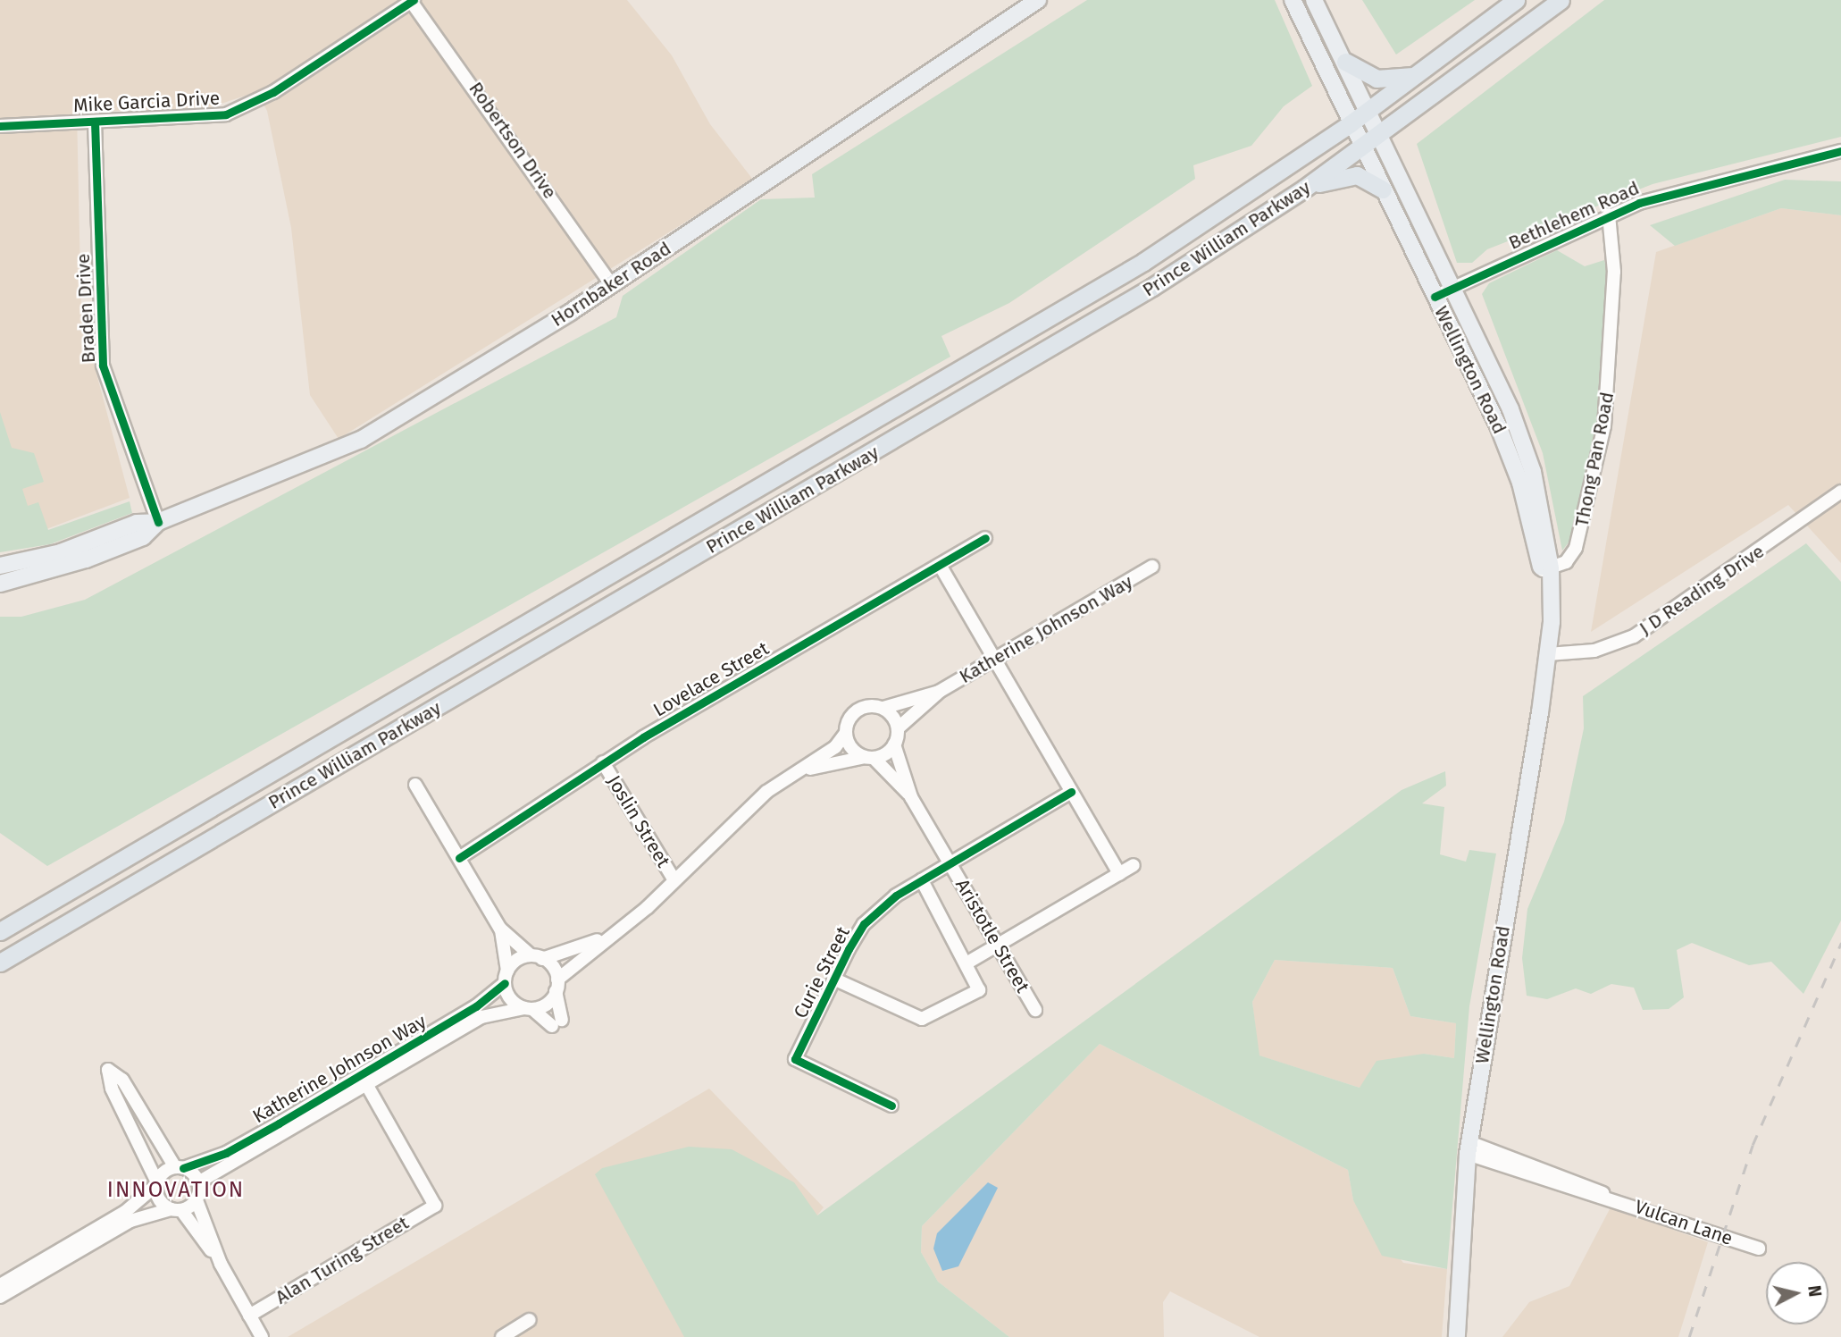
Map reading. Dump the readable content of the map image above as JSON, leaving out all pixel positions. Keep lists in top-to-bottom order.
{
  "streets": {
    "highway": ["Prince William Parkway"],
    "main road": ["Hornbaker Road", "Wellington Road"],
    "street": [
      "Mike Garcia Drive",
      "Robertson Drive",
      "Bethlehem Road",
      "Braden Drive",
      "Thong Pan Road",
      "J D Reading Drive",
      "Katherine Johnson Way",
      "Lovelace Street",
      "Joslin Street",
      "Aristotle Street",
      "Curie Street",
      "Vulcan Lane",
      "Alan Turing Street"
    ]
  },
  "crossings": [
    ["Mike Garcia Drive", "Robertson Drive"],
    ["Mike Garcia Drive", "Braden Drive"],
    ["Robertson Drive", "Hornbaker Road"],
    ["Bethlehem Road", "Wellington Road"],
    ["Bethlehem Road", "Thong Pan Road"],
    ["Prince William Parkway", "Wellington Road"],
    ["Hornbaker Road", "Braden Drive"],
    ["Wellington Road", "Thong Pan Road"],
    ["Wellington Road", "J D Reading Drive"],
    ["Wellington Road", "Vulcan Lane"],
    ["Katherine Johnson Way", "Aristotle Street"],
    ["Katherine Johnson Way", "Alan Turing Street"],
    ["Lovelace Street", "Joslin Street"],
    ["Aristotle Street", "Curie Street"]
  ],
  "districts": ["INNOVATION"],
  "north": "right"
}
